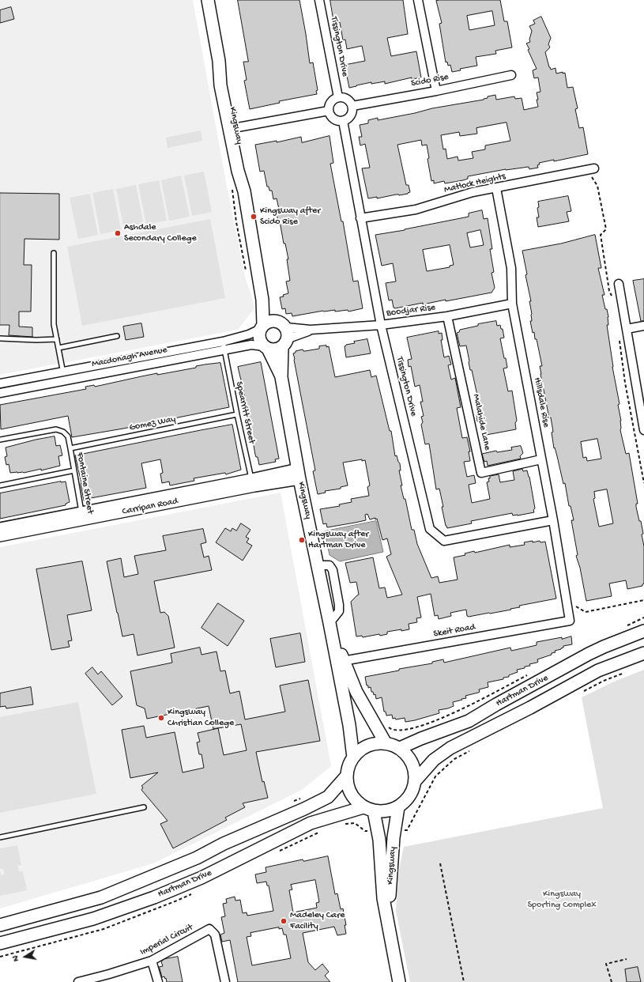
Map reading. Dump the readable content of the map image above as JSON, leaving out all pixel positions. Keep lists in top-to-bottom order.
{
  "streets": {
    "main road": ["Kingsway", "Hartman Drive"],
    "street": [
      "Tissington Drive",
      "Scido Rise",
      "Matlock Heights",
      "Boodjar Rise",
      "Macdonagh Avenue",
      "Hillsdale Rise",
      "Malahide Lane",
      "Carripan Road",
      "Skeit Road",
      "Imperial Circuit"
    ],
    "lane": ["Spearritt Street", "Gomez Way", "Fontaine Street"]
  },
  "crossings": [
    ["Tissington Drive", "Scido Rise"],
    ["Tissington Drive", "Matlock Heights"],
    ["Tissington Drive", "Boodjar Rise"],
    ["Tissington Drive", "Hillsdale Rise"],
    ["Kingsway", "Boodjar Rise"],
    ["Kingsway", "Macdonagh Avenue"],
    ["Kingsway", "Carripan Road"],
    ["Kingsway", "Skeit Road"],
    ["Kingsway", "Hartman Drive"],
    ["Matlock Heights", "Hillsdale Rise"],
    ["Boodjar Rise", "Macdonagh Avenue"],
    ["Boodjar Rise", "Hillsdale Rise"],
    ["Boodjar Rise", "Malahide Lane"],
    ["Macdonagh Avenue", "Spearritt Street"],
    ["Hillsdale Rise", "Malahide Lane"],
    ["Hillsdale Rise", "Skeit Road"],
    ["Spearritt Street", "Gomez Way"],
    ["Spearritt Street", "Carripan Road"],
    ["Gomez Way", "Fontaine Street"],
    ["Fontaine Street", "Carripan Road"]
  ],
  "parks": ["Kingsway Sporting Complex"],
  "places": [
    "Kingsway after Scido Rise",
    "Ashdale Secondary College",
    "Kingsway after Hartman Drive",
    "Kingsway Christian College",
    "Madeley Care Facility"
  ],
  "north": "left"
}
